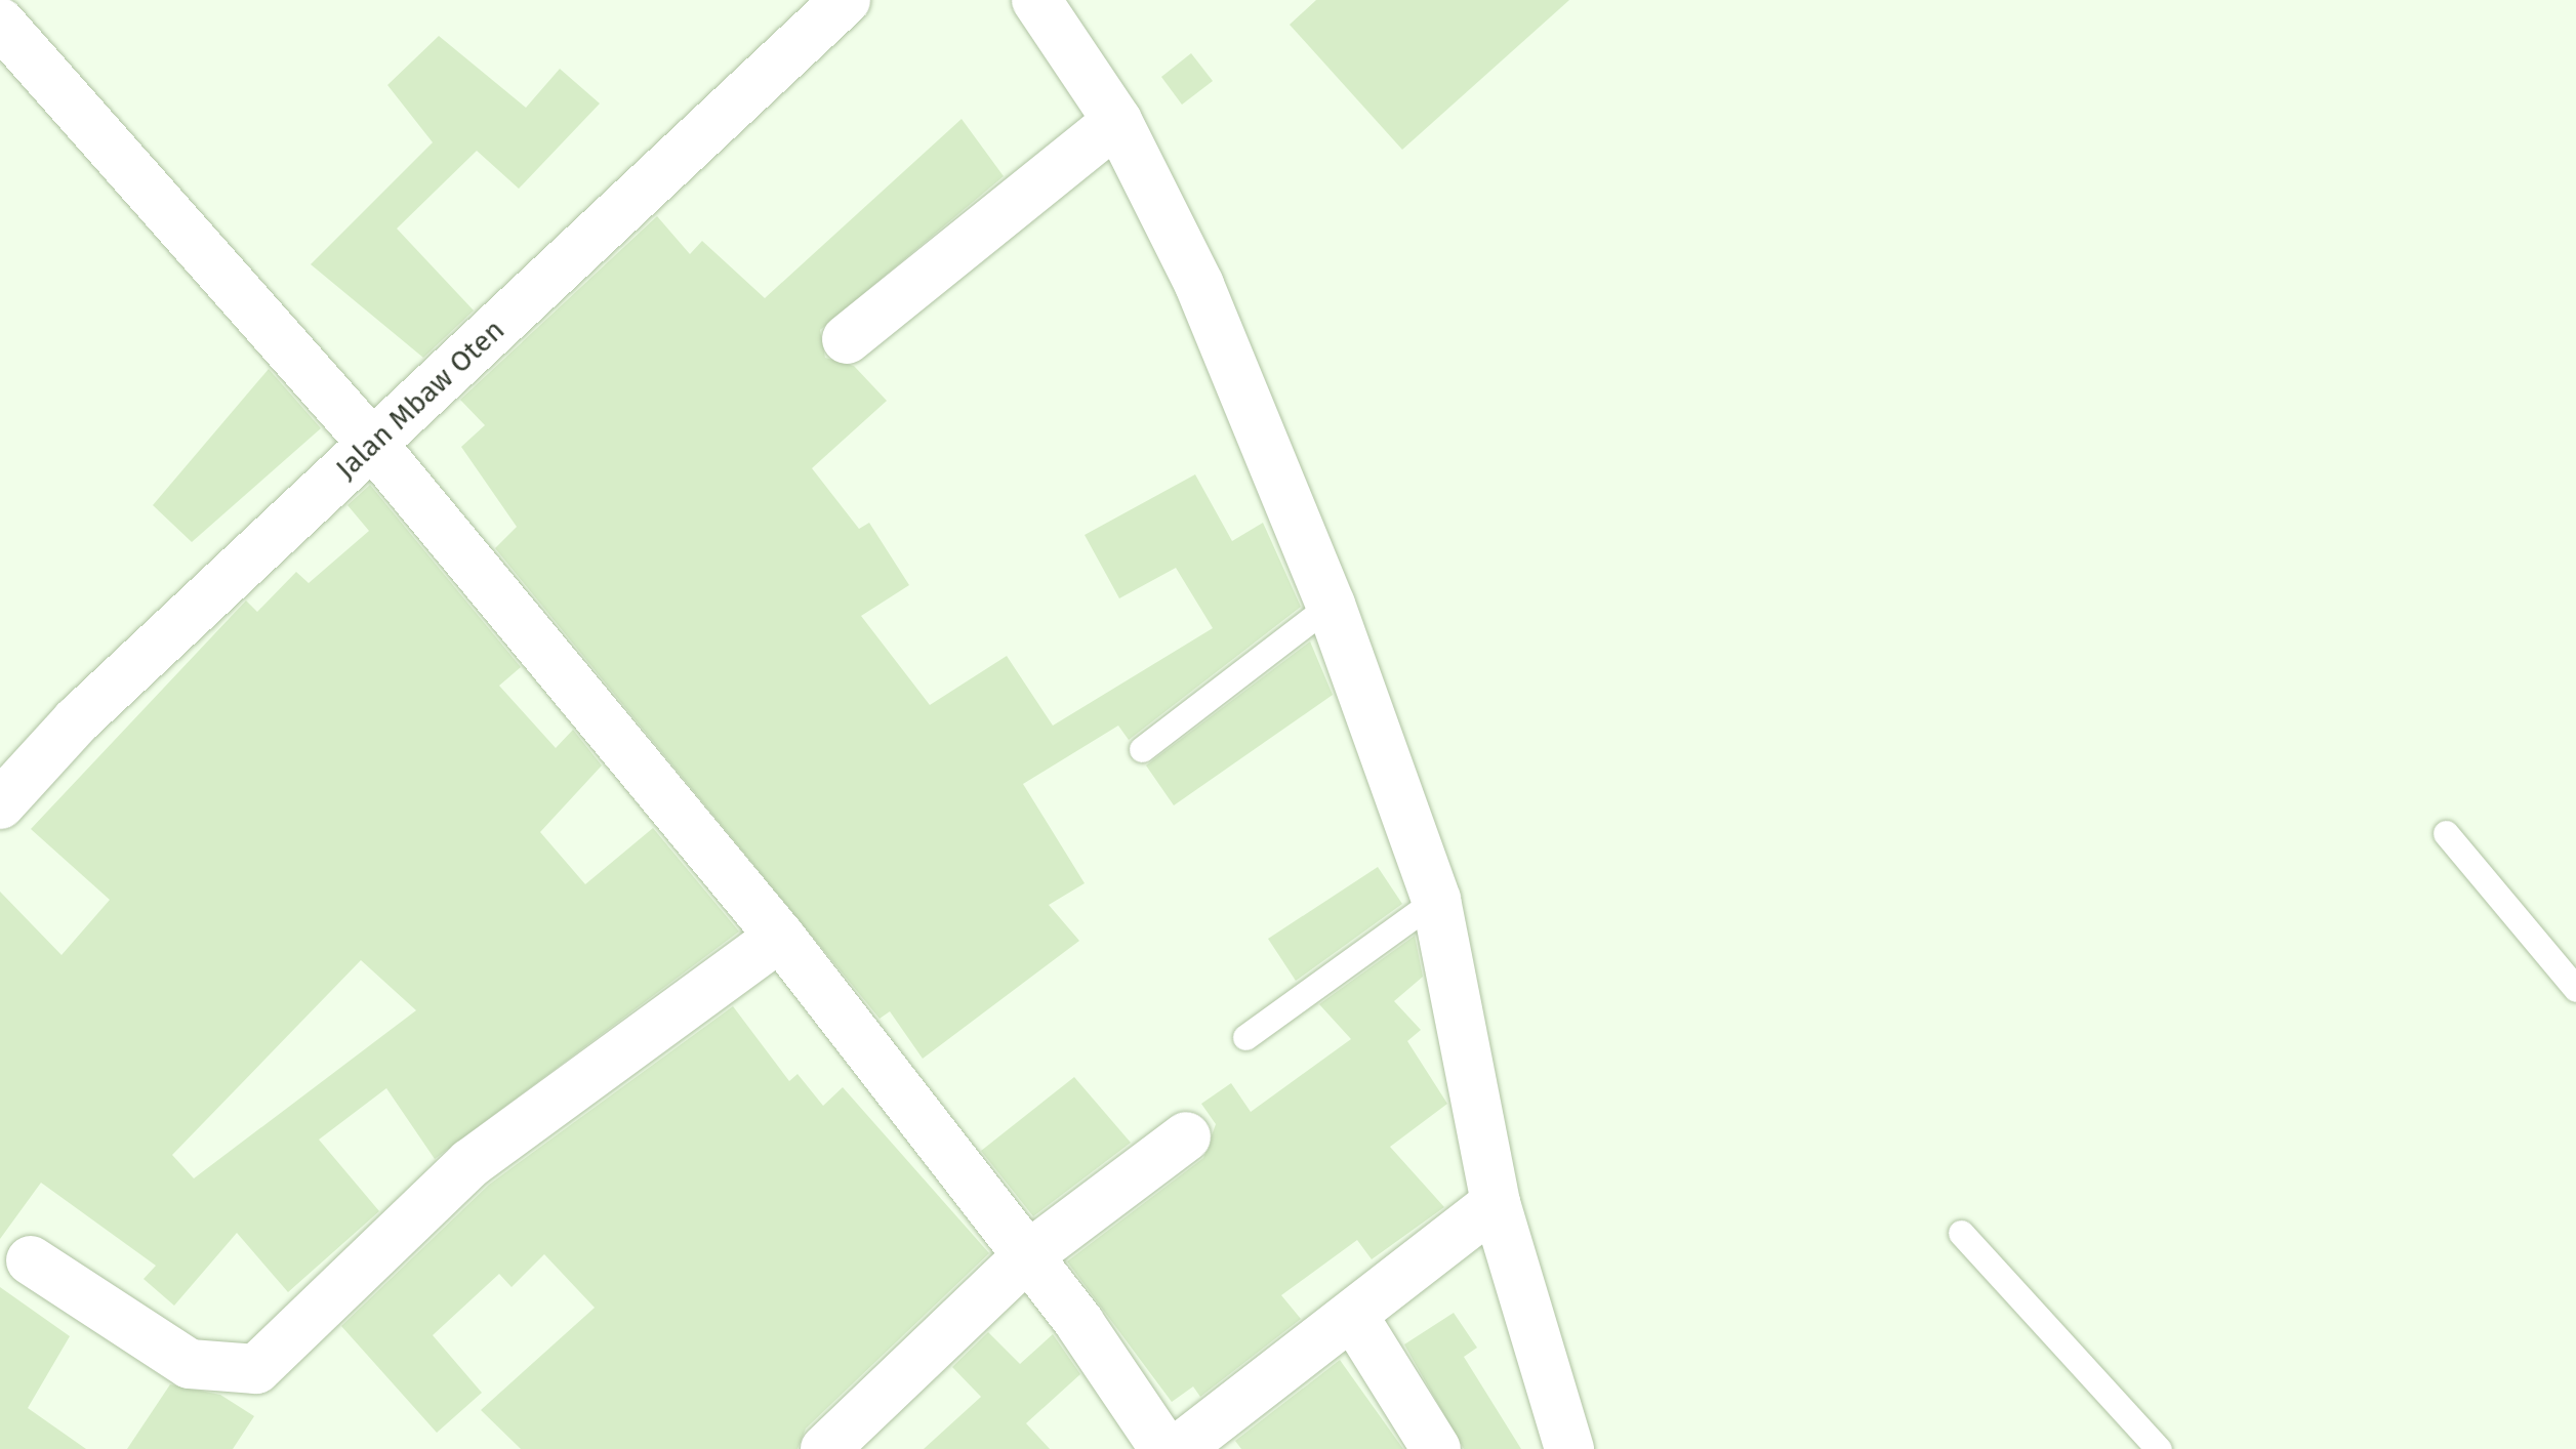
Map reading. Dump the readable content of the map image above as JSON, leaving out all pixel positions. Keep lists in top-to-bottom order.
{
  "streets": {
    "street": ["Jalan Mbaw Oten"]
  }
}
